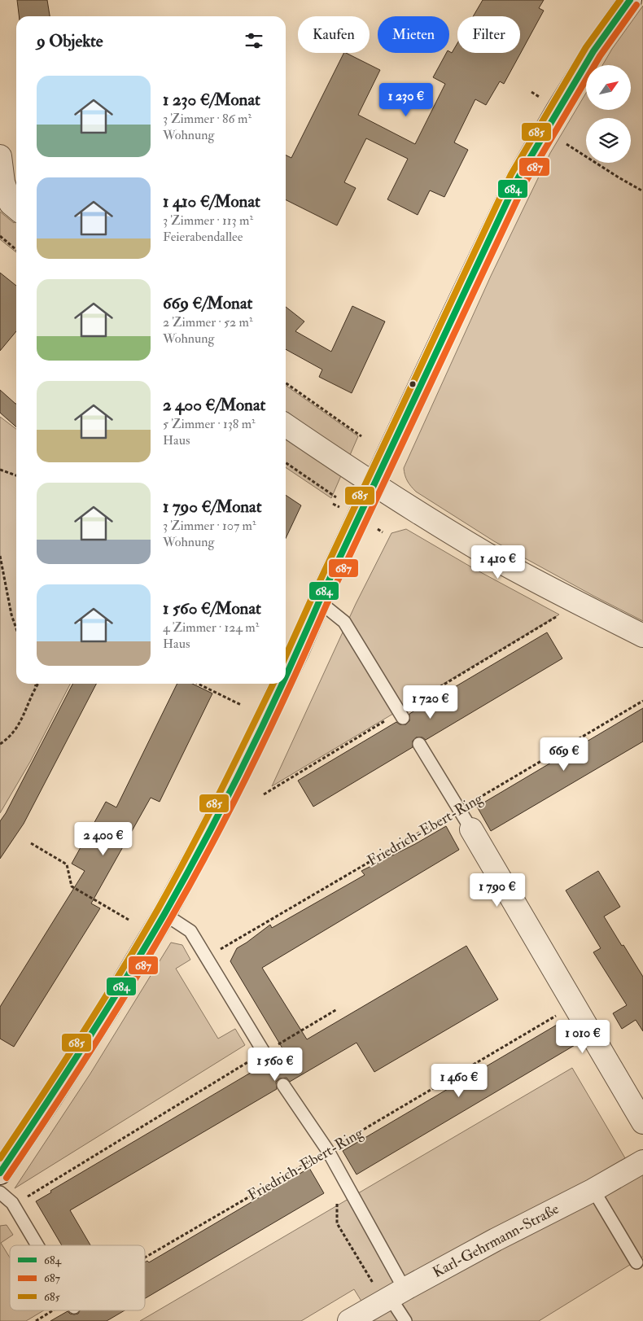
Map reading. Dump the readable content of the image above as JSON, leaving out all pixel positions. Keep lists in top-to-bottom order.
{
  "streets": {
    "main road": ["Friedrich-Ebert-Ring", "Karl-Gehrmann-Straße"]
  },
  "lines": ["transit line 684", "transit line 685", "transit line 687"],
  "legend": ["684", "687", "685"],
  "north": "top right",
  "page": {
    "chip": ["Kaufen", "Mieten", "Filter"],
    "heading": "9 Objekte",
    "list": [
      {
        "name": "1 230 €/Monat",
        "note": "3 Zimmer · 86 m² · Wohnung"
      },
      {
        "name": "1 410 €/Monat",
        "note": "3 Zimmer · 113 m² · Feierabendallee"
      },
      {
        "name": "669 €/Monat",
        "note": "2 Zimmer · 52 m² · Wohnung"
      },
      {
        "name": "2 400 €/Monat",
        "note": "5 Zimmer · 138 m² · Haus"
      },
      {
        "name": "1 790 €/Monat",
        "note": "3 Zimmer · 107 m² · Wohnung"
      },
      {
        "name": "1 560 €/Monat",
        "note": "4 Zimmer · 124 m² · Haus"
      }
    ],
    "price": [
      "1 230 €",
      "1 410 €",
      "1 720 €",
      "669 €",
      "2 400 €",
      "1 790 €",
      "1 010 €",
      "1 560 €",
      "1 460 €"
    ]
  }
}
